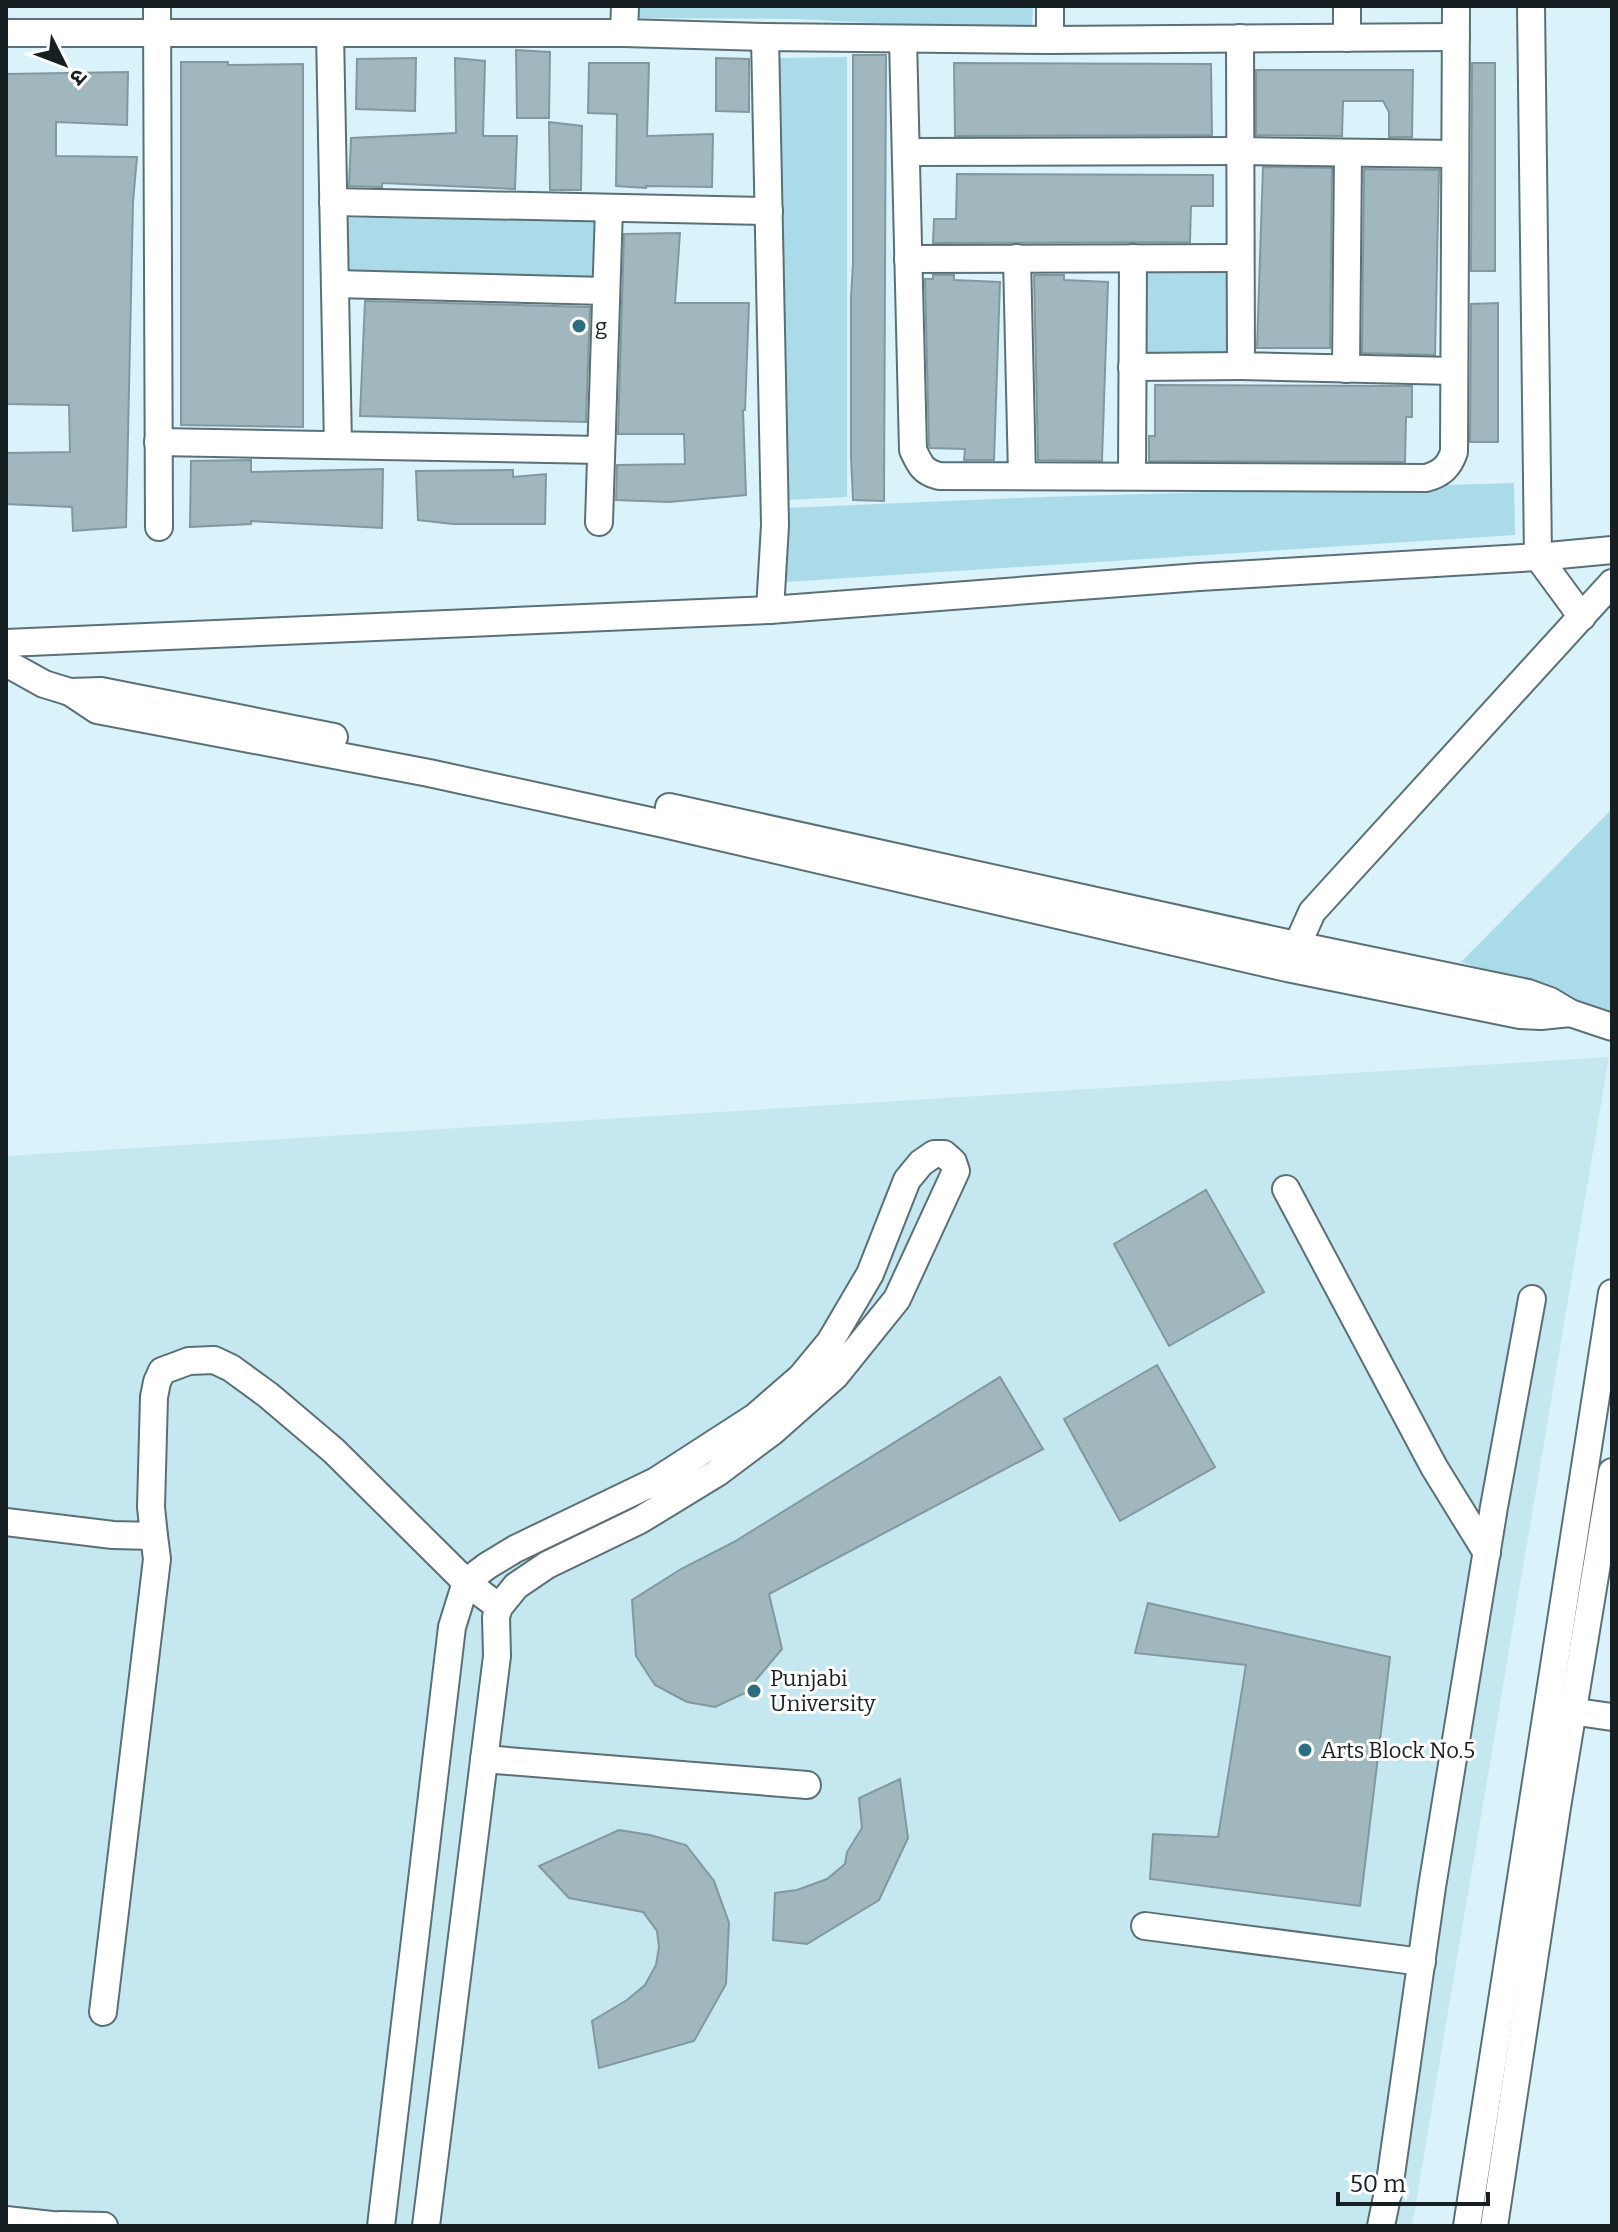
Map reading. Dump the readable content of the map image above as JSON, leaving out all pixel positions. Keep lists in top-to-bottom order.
{
  "places": ["g", "Punjabi University", "Arts Block No.5"],
  "scale_bar": "50 m",
  "north": "bottom right"
}
